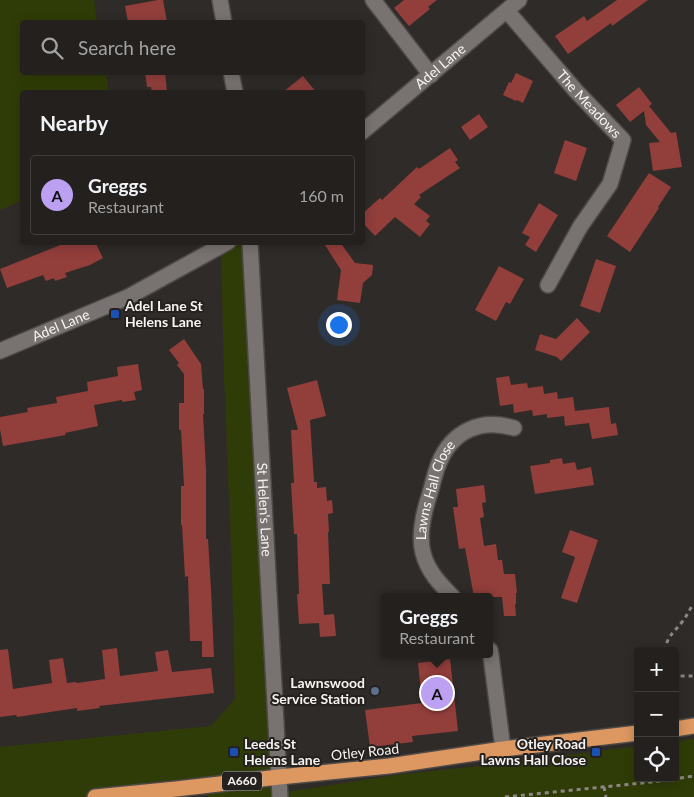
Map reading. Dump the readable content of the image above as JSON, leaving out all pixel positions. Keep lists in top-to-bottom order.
{
  "streets": {
    "highway": ["Otley Road", "A660"],
    "street": [
      "Adel Lane",
      "The Meadows",
      "Lawns Hall Close",
      "St Helen's Lane"
    ]
  },
  "crossings": [
    ["Adel Lane", "The Meadows"],
    ["St Helen's Lane", "Otley Road"]
  ],
  "places": {
    "transit": ["Adel Lane St Helens Lane", "Leeds St Helens Lane", "Otley Road Lawns Hall Close"],
    "other": ["Lawnswood Service Station"]
  },
  "page": {
    "search": "Search here",
    "heading": "Nearby",
    "list": [
      {
        "mark": "A",
        "name": "Greggs",
        "note": "Restaurant",
        "value": "160 m"
      }
    ],
    "popup": ["Greggs", "Restaurant"],
    "map_buttons": ["+", "−"],
    "pins": "A"
  }
}
